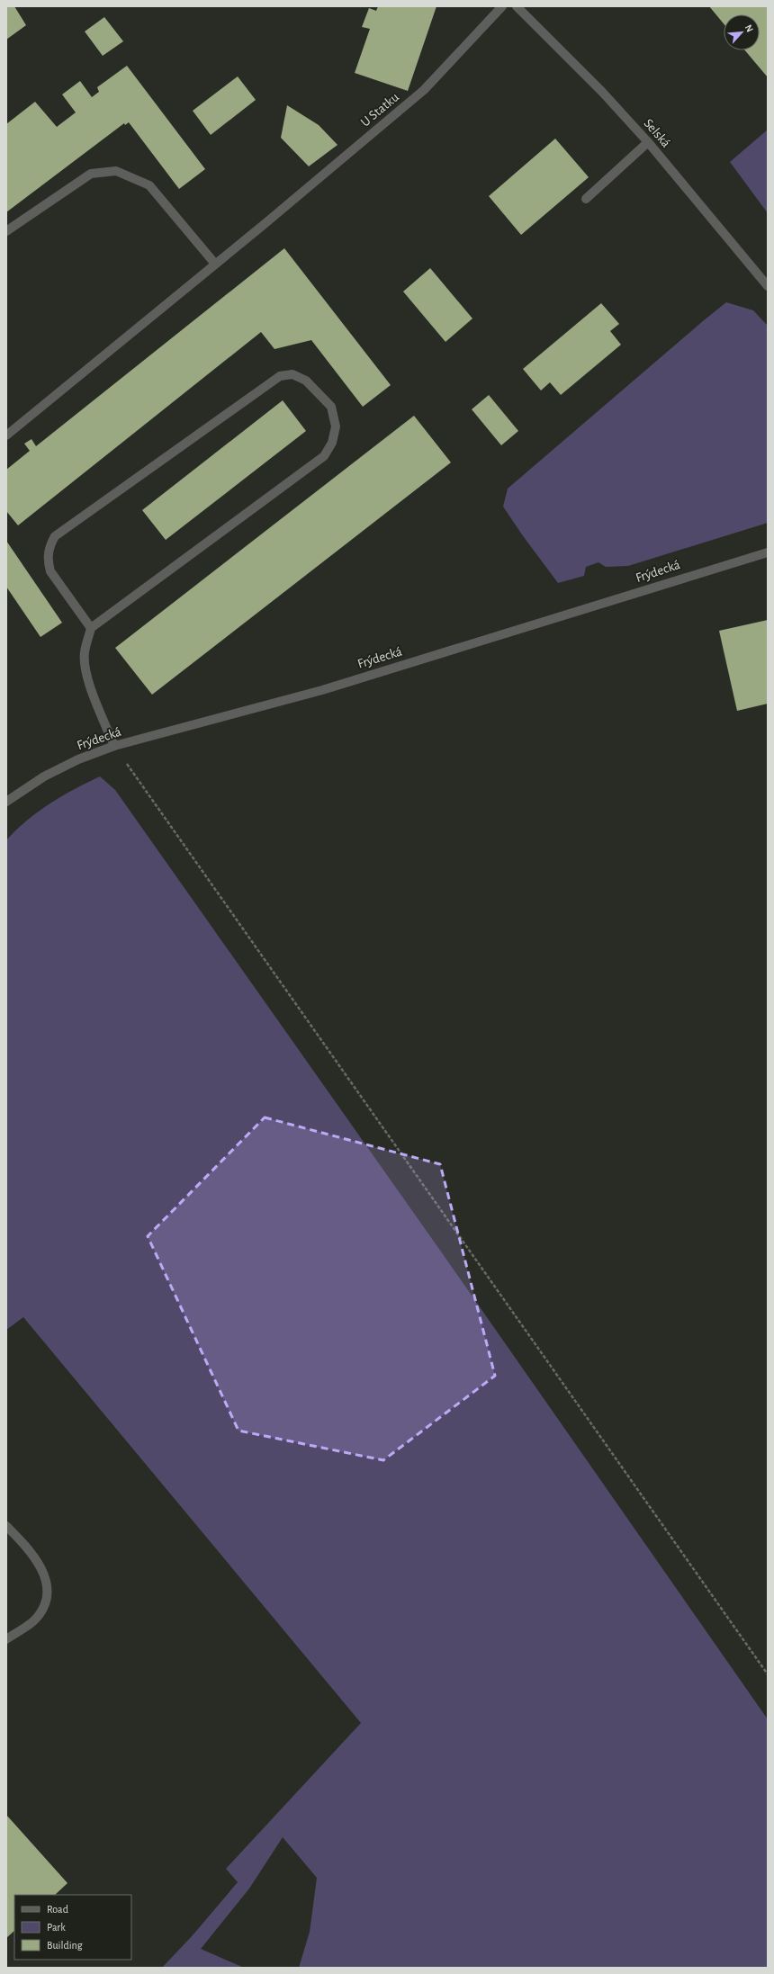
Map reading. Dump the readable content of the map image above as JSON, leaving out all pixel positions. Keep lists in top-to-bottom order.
{
  "streets": {
    "street": ["U Statku", "Selská", "Frýdecká"]
  },
  "legend": ["Road", "Park", "Building"],
  "north": "top right"
}
